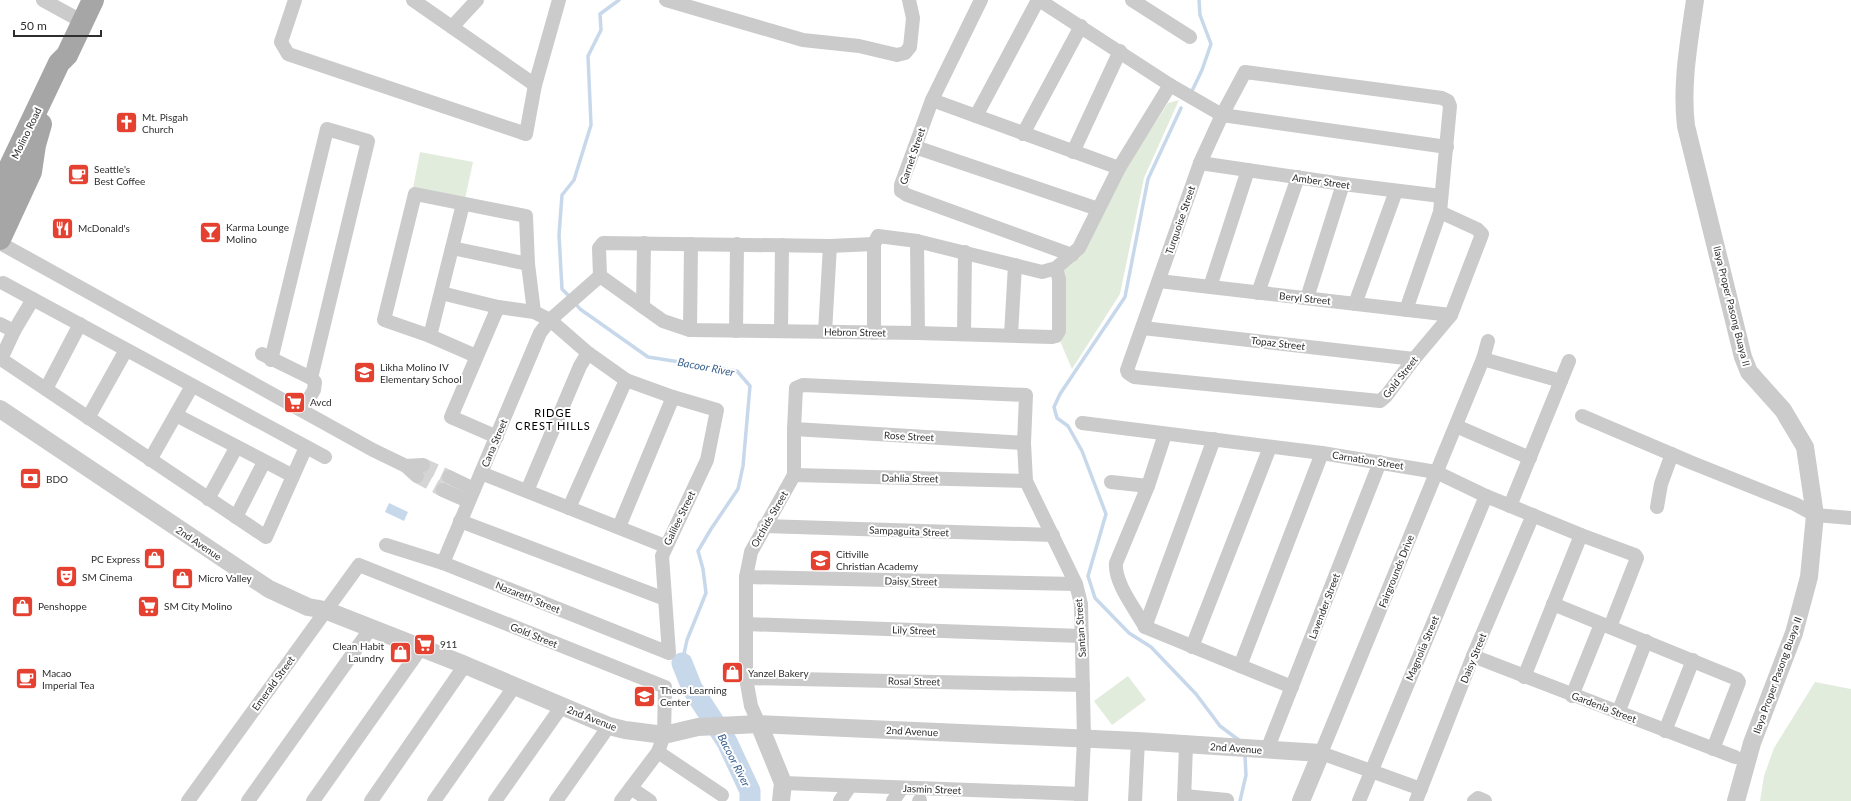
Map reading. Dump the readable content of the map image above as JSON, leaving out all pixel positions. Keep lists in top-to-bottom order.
{
  "streets": {
    "main road": ["Molino Road"],
    "street": [
      "Garnet Street",
      "Amber Street",
      "Turquoise Street",
      "Beryl Street",
      "Ilaya Proper Pasong Buaya II",
      "Hebron Street",
      "Topaz Street",
      "Gold Street",
      "Rose Street",
      "Cana Street",
      "Carnation Street",
      "Dahlia Street",
      "Galilee Street",
      "Orchids Street",
      "Sampaguita Street",
      "2nd Avenue",
      "Fairgrounds Drive",
      "Daisy Street",
      "Nazareth Street",
      "Lavender Street",
      "Santan Street",
      "Lily Street",
      "Magnolia Street",
      "Rosal Street",
      "Emerald Street",
      "Gardenia Street",
      "Jasmin Street"
    ]
  },
  "crossings": [
    ["Amber Street", "Turquoise Street"],
    ["Turquoise Street", "Beryl Street"],
    ["Turquoise Street", "Topaz Street"],
    ["Turquoise Street", "Gold Street"],
    ["Beryl Street", "Gold Street"],
    ["Hebron Street", "Cana Street"],
    ["Topaz Street", "Gold Street"],
    ["Gold Street", "2nd Avenue"],
    ["Gold Street", "Emerald Street"],
    ["Rose Street", "Santan Street"],
    ["Cana Street", "Nazareth Street"],
    ["Carnation Street", "Fairgrounds Drive"],
    ["Carnation Street", "Daisy Street"],
    ["Carnation Street", "Lavender Street"],
    ["Carnation Street", "Magnolia Street"],
    ["Dahlia Street", "Orchids Street"],
    ["Dahlia Street", "Santan Street"],
    ["Galilee Street", "Nazareth Street"],
    ["Orchids Street", "Sampaguita Street"],
    ["Orchids Street", "2nd Avenue"],
    ["Orchids Street", "Daisy Street"],
    ["Orchids Street", "Lily Street"],
    ["Orchids Street", "Rosal Street"],
    ["Sampaguita Street", "Santan Street"],
    ["2nd Avenue", "Fairgrounds Drive"],
    ["2nd Avenue", "Daisy Street"],
    ["2nd Avenue", "Lavender Street"],
    ["2nd Avenue", "Santan Street"],
    ["2nd Avenue", "Magnolia Street"],
    ["2nd Avenue", "Emerald Street"],
    ["Daisy Street", "Santan Street"],
    ["Daisy Street", "Gardenia Street"],
    ["Santan Street", "Lily Street"],
    ["Santan Street", "Rosal Street"],
    ["Santan Street", "Jasmin Street"]
  ],
  "districts": ["RIDGE CREST HILLS"],
  "water": ["Bacoor River"],
  "places": {
    "church": ["Mt. Pisgah Church"],
    "cafe": ["Seattle's Best Coffee", "Macao Imperial Tea"],
    "restaurant": ["McDonald's"],
    "bar": ["Karma Lounge Molino"],
    "school or university": ["Likha Molino IV Elementary School", "Citiville Christian Academy", "Theos Learning Center"],
    "supermarket": ["Avcd", "SM City Molino", "911"],
    "bank": ["BDO"],
    "shop": [
      "PC Express",
      "Micro Valley",
      "Penshoppe",
      "Clean Habit Laundry",
      "Yanzel Bakery"
    ],
    "theatre": ["SM Cinema"]
  },
  "scale_bar": "50 m"
}
